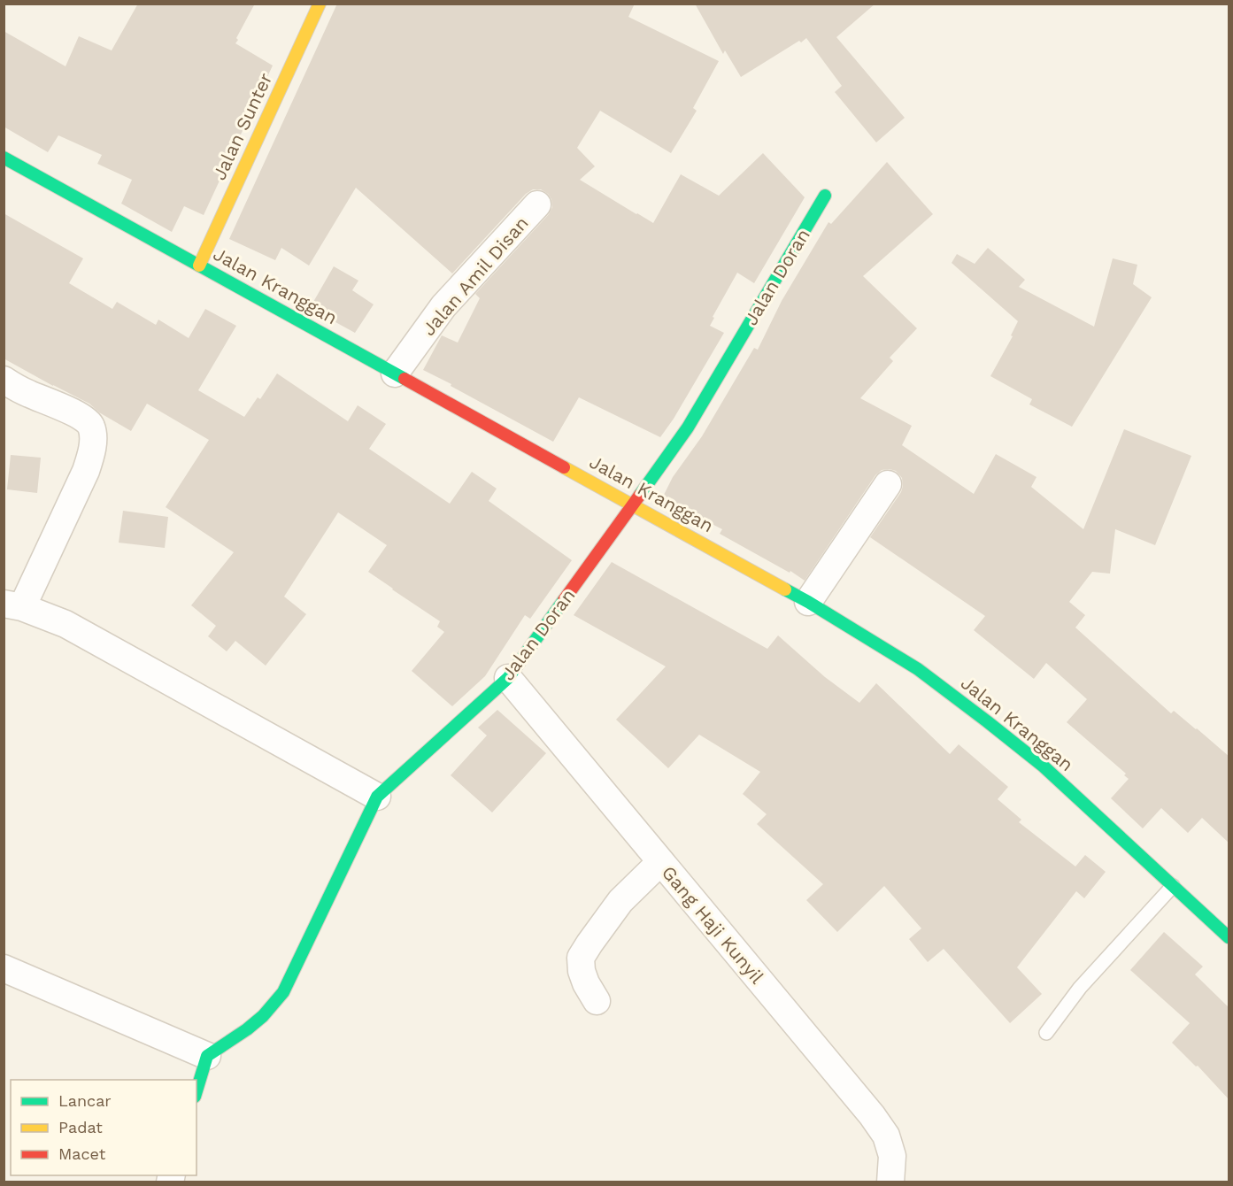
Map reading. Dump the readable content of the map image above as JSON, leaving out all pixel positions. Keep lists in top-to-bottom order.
{
  "streets": {
    "main road": ["Jalan Sunter", "Jalan Doran", "Jalan Kranggan"],
    "street": ["Jalan Amil Disan", "Gang Haji Kunyil"]
  },
  "crossings": [
    ["Jalan Sunter", "Jalan Kranggan"],
    ["Jalan Amil Disan", "Jalan Kranggan"],
    ["Jalan Doran", "Jalan Kranggan"],
    ["Jalan Doran", "Gang Haji Kunyil"]
  ],
  "legend": ["Lancar", "Padat", "Macet"]
}
